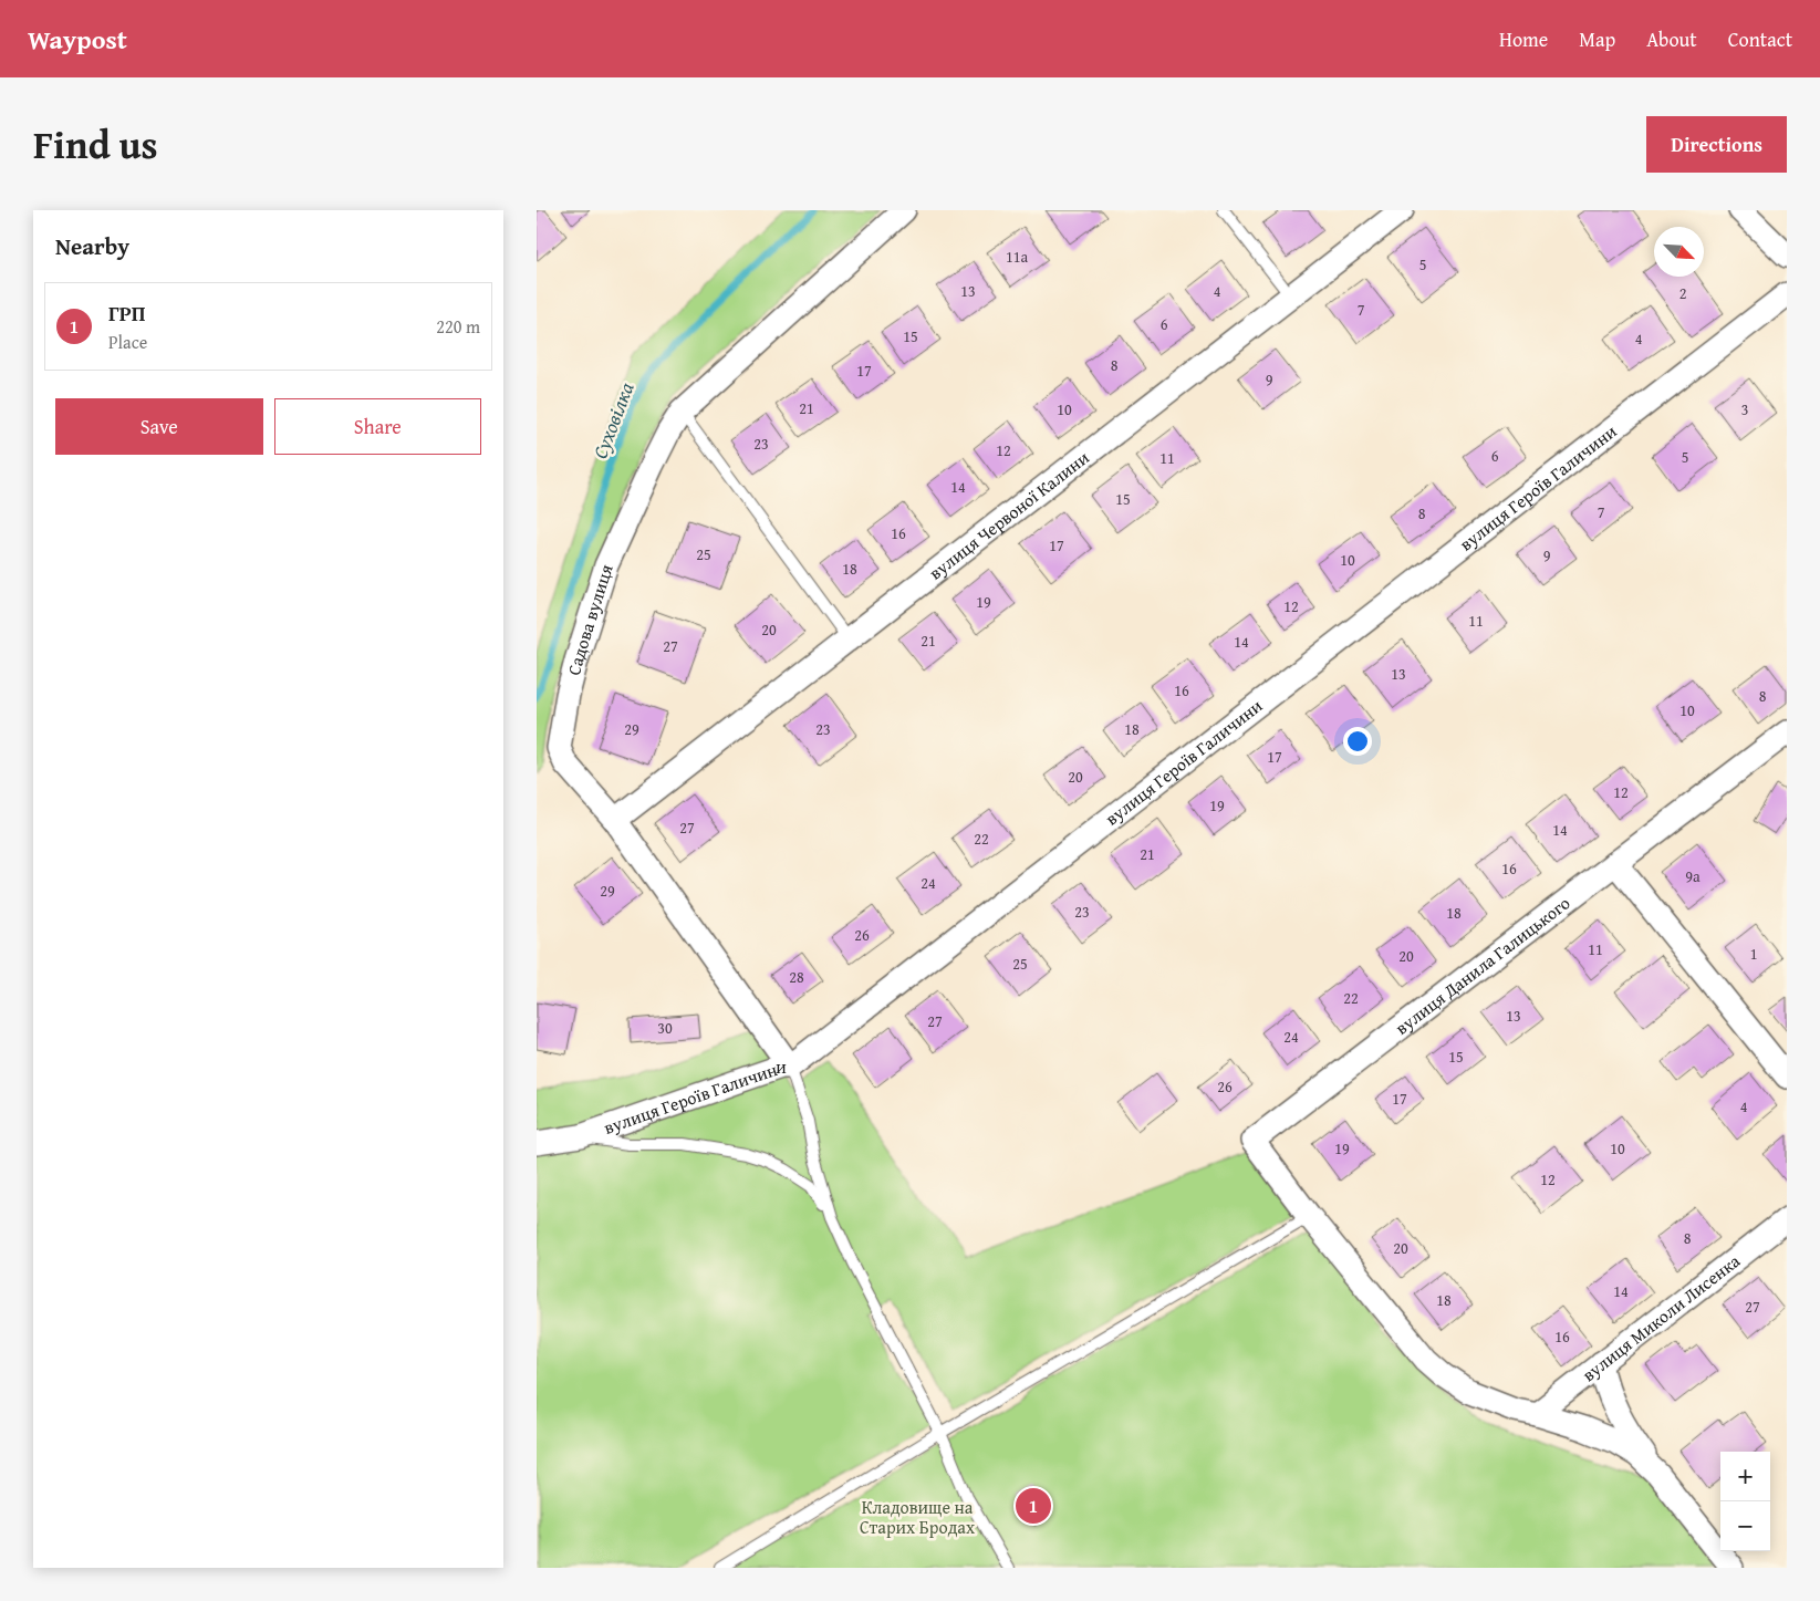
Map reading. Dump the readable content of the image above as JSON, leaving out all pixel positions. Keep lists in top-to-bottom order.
{
  "streets": {
    "street": [
      "вулиця Героїв Галичини",
      "вулиця Червоної Калини",
      "Садова вулиця",
      "вулиця Данила Галицького",
      "вулиця Миколи Лисенка"
    ]
  },
  "crossings": [
    ["вулиця Героїв Галичини", "Садова вулиця"],
    ["вулиця Червоної Калини", "Садова вулиця"]
  ],
  "water": ["Суховілка"],
  "parks": ["Кладовище на Старих Бродах"],
  "house_numbers": [
    "11а",
    "5",
    "13",
    "4",
    "2",
    "7",
    "6",
    "15",
    "4",
    "8",
    "17",
    "9",
    "21",
    "10",
    "3",
    "23",
    "12",
    "6",
    "5",
    "11",
    "14",
    "15",
    "7",
    "8",
    "16",
    "17",
    "25",
    "9",
    "10",
    "18",
    "19",
    "12",
    "11",
    "20",
    "21",
    "14",
    "27",
    "13",
    "16",
    "8",
    "10",
    "29",
    "23",
    "18",
    "17",
    "20",
    "12",
    "19",
    "27",
    "14",
    "22",
    "21",
    "16",
    "9а",
    "24",
    "29",
    "23",
    "18",
    "26",
    "11",
    "1",
    "20",
    "25",
    "28",
    "22",
    "13",
    "27",
    "30",
    "24",
    "15",
    "26",
    "17",
    "4",
    "19",
    "10",
    "12",
    "8",
    "20",
    "14",
    "18",
    "27",
    "16"
  ],
  "north": "bottom right",
  "page": {
    "header": "Waypost",
    "nav": [
      "Home",
      "Map",
      "About",
      "Contact"
    ],
    "title": "Find us",
    "buttons": [
      "Directions",
      ["Save", "Share"]
    ],
    "heading": "Nearby",
    "list": [
      {
        "mark": "1",
        "name": "ГРП",
        "note": "Place",
        "value": "220 m"
      }
    ],
    "map_buttons": ["+", "−"],
    "pins": "1"
  }
}
